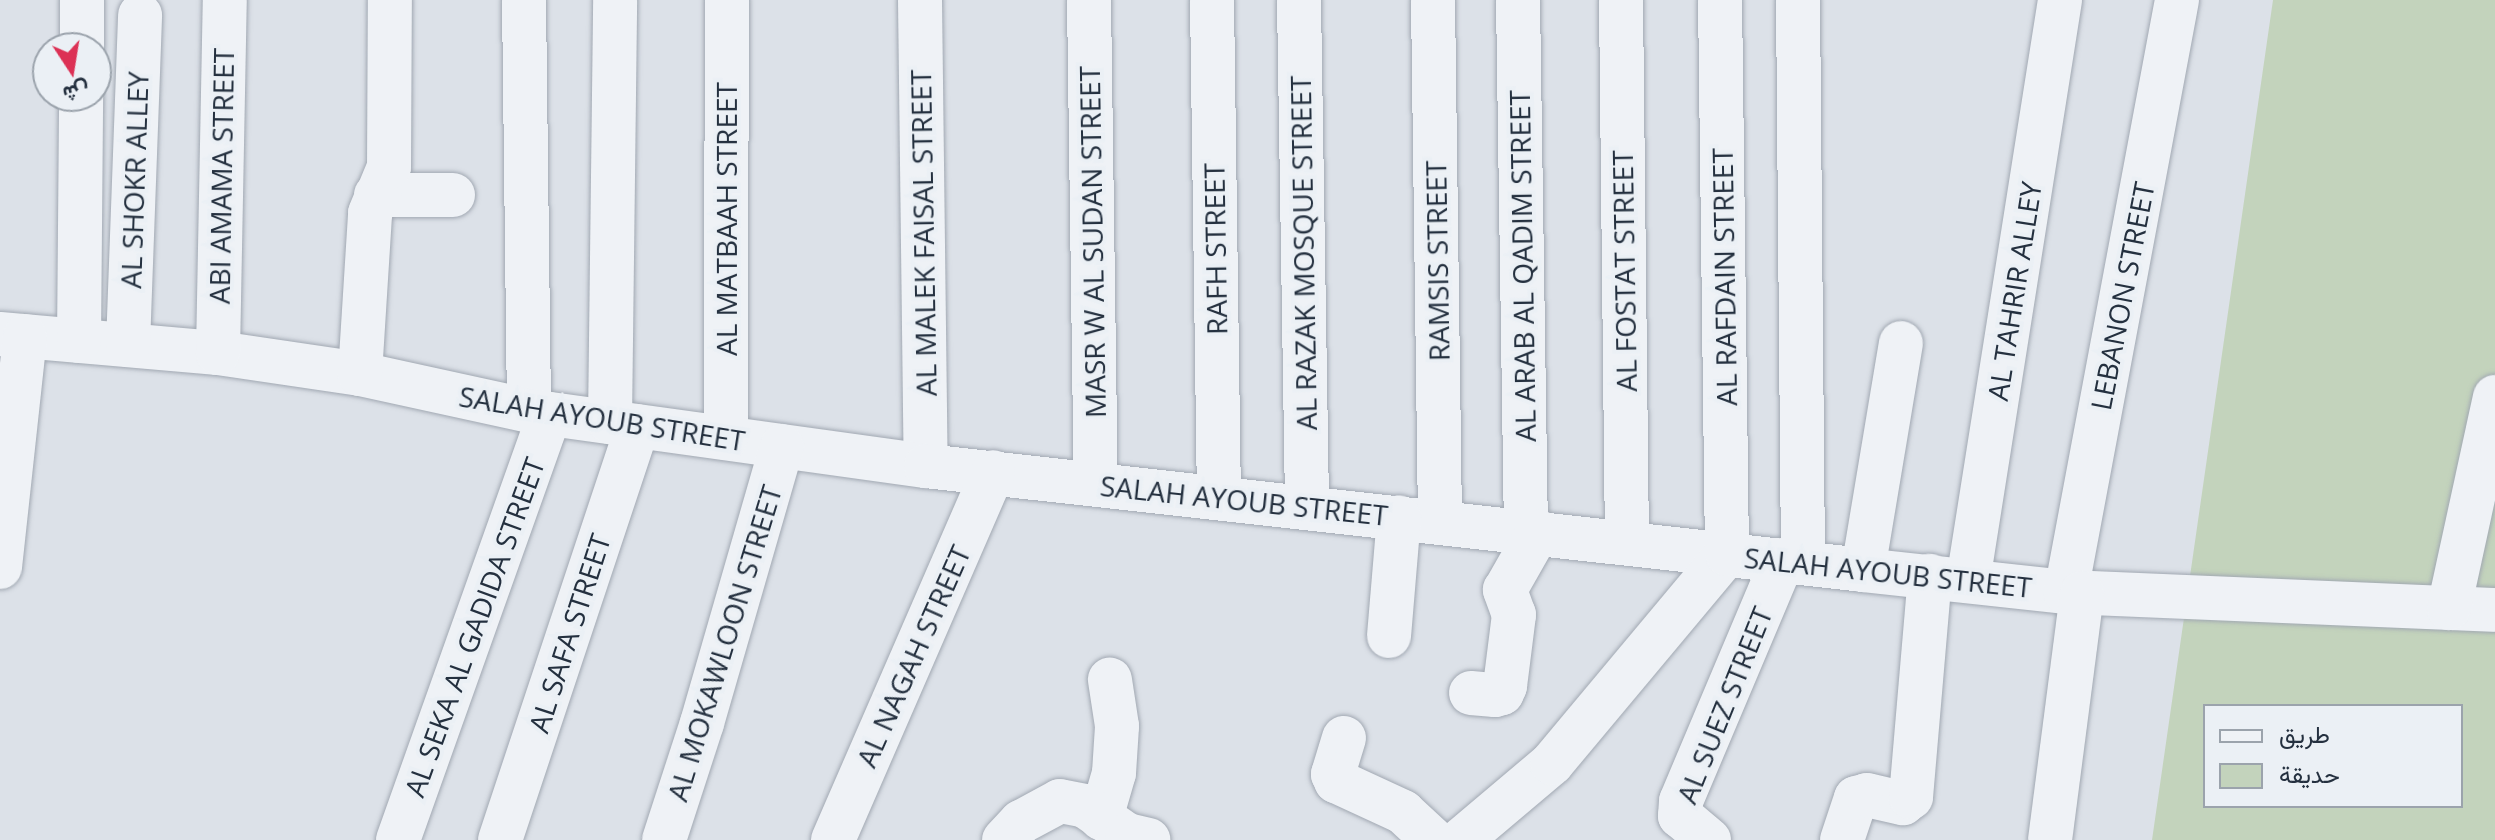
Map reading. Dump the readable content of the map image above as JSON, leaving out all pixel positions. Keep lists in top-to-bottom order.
{
  "streets": {
    "street": [
      "ABI AMAMA STREET",
      "AL SHOKR ALLEY",
      "AL MATBAAH STREET",
      "AL MALEK FAISAL STREET",
      "MASR W AL SUDAN STREET",
      "RAFH STREET",
      "AL RAZAK MOSQUE STREET",
      "RAMSIS STREET",
      "AL ARAB AL QADIM STREET",
      "AL FOSTAT STREET",
      "AL RAFDAIN STREET",
      "AL TAHRIR ALLEY",
      "LEBANON STREET",
      "SALAH AYOUB STREET",
      "AL SEKA AL GADIDA STREET",
      "AL SAFA STREET",
      "AL MOKAWLOON STREET",
      "AL NAGAH STREET",
      "AL SUEZ STREET"
    ]
  },
  "crossings": [
    ["ABI AMAMA STREET", "SALAH AYOUB STREET"],
    ["AL SHOKR ALLEY", "SALAH AYOUB STREET"],
    ["AL MATBAAH STREET", "SALAH AYOUB STREET"],
    ["AL MALEK FAISAL STREET", "SALAH AYOUB STREET"],
    ["MASR W AL SUDAN STREET", "SALAH AYOUB STREET"],
    ["RAFH STREET", "SALAH AYOUB STREET"],
    ["AL RAZAK MOSQUE STREET", "SALAH AYOUB STREET"],
    ["RAMSIS STREET", "SALAH AYOUB STREET"],
    ["AL ARAB AL QADIM STREET", "SALAH AYOUB STREET"],
    ["AL FOSTAT STREET", "SALAH AYOUB STREET"],
    ["AL RAFDAIN STREET", "SALAH AYOUB STREET"],
    ["AL TAHRIR ALLEY", "SALAH AYOUB STREET"],
    ["LEBANON STREET", "SALAH AYOUB STREET"],
    ["SALAH AYOUB STREET", "AL SEKA AL GADIDA STREET"],
    ["SALAH AYOUB STREET", "AL SAFA STREET"],
    ["SALAH AYOUB STREET", "AL MOKAWLOON STREET"],
    ["SALAH AYOUB STREET", "AL NAGAH STREET"],
    ["SALAH AYOUB STREET", "AL SUEZ STREET"]
  ],
  "legend": ["طريق", "حديقة"],
  "north": "bottom"
}
